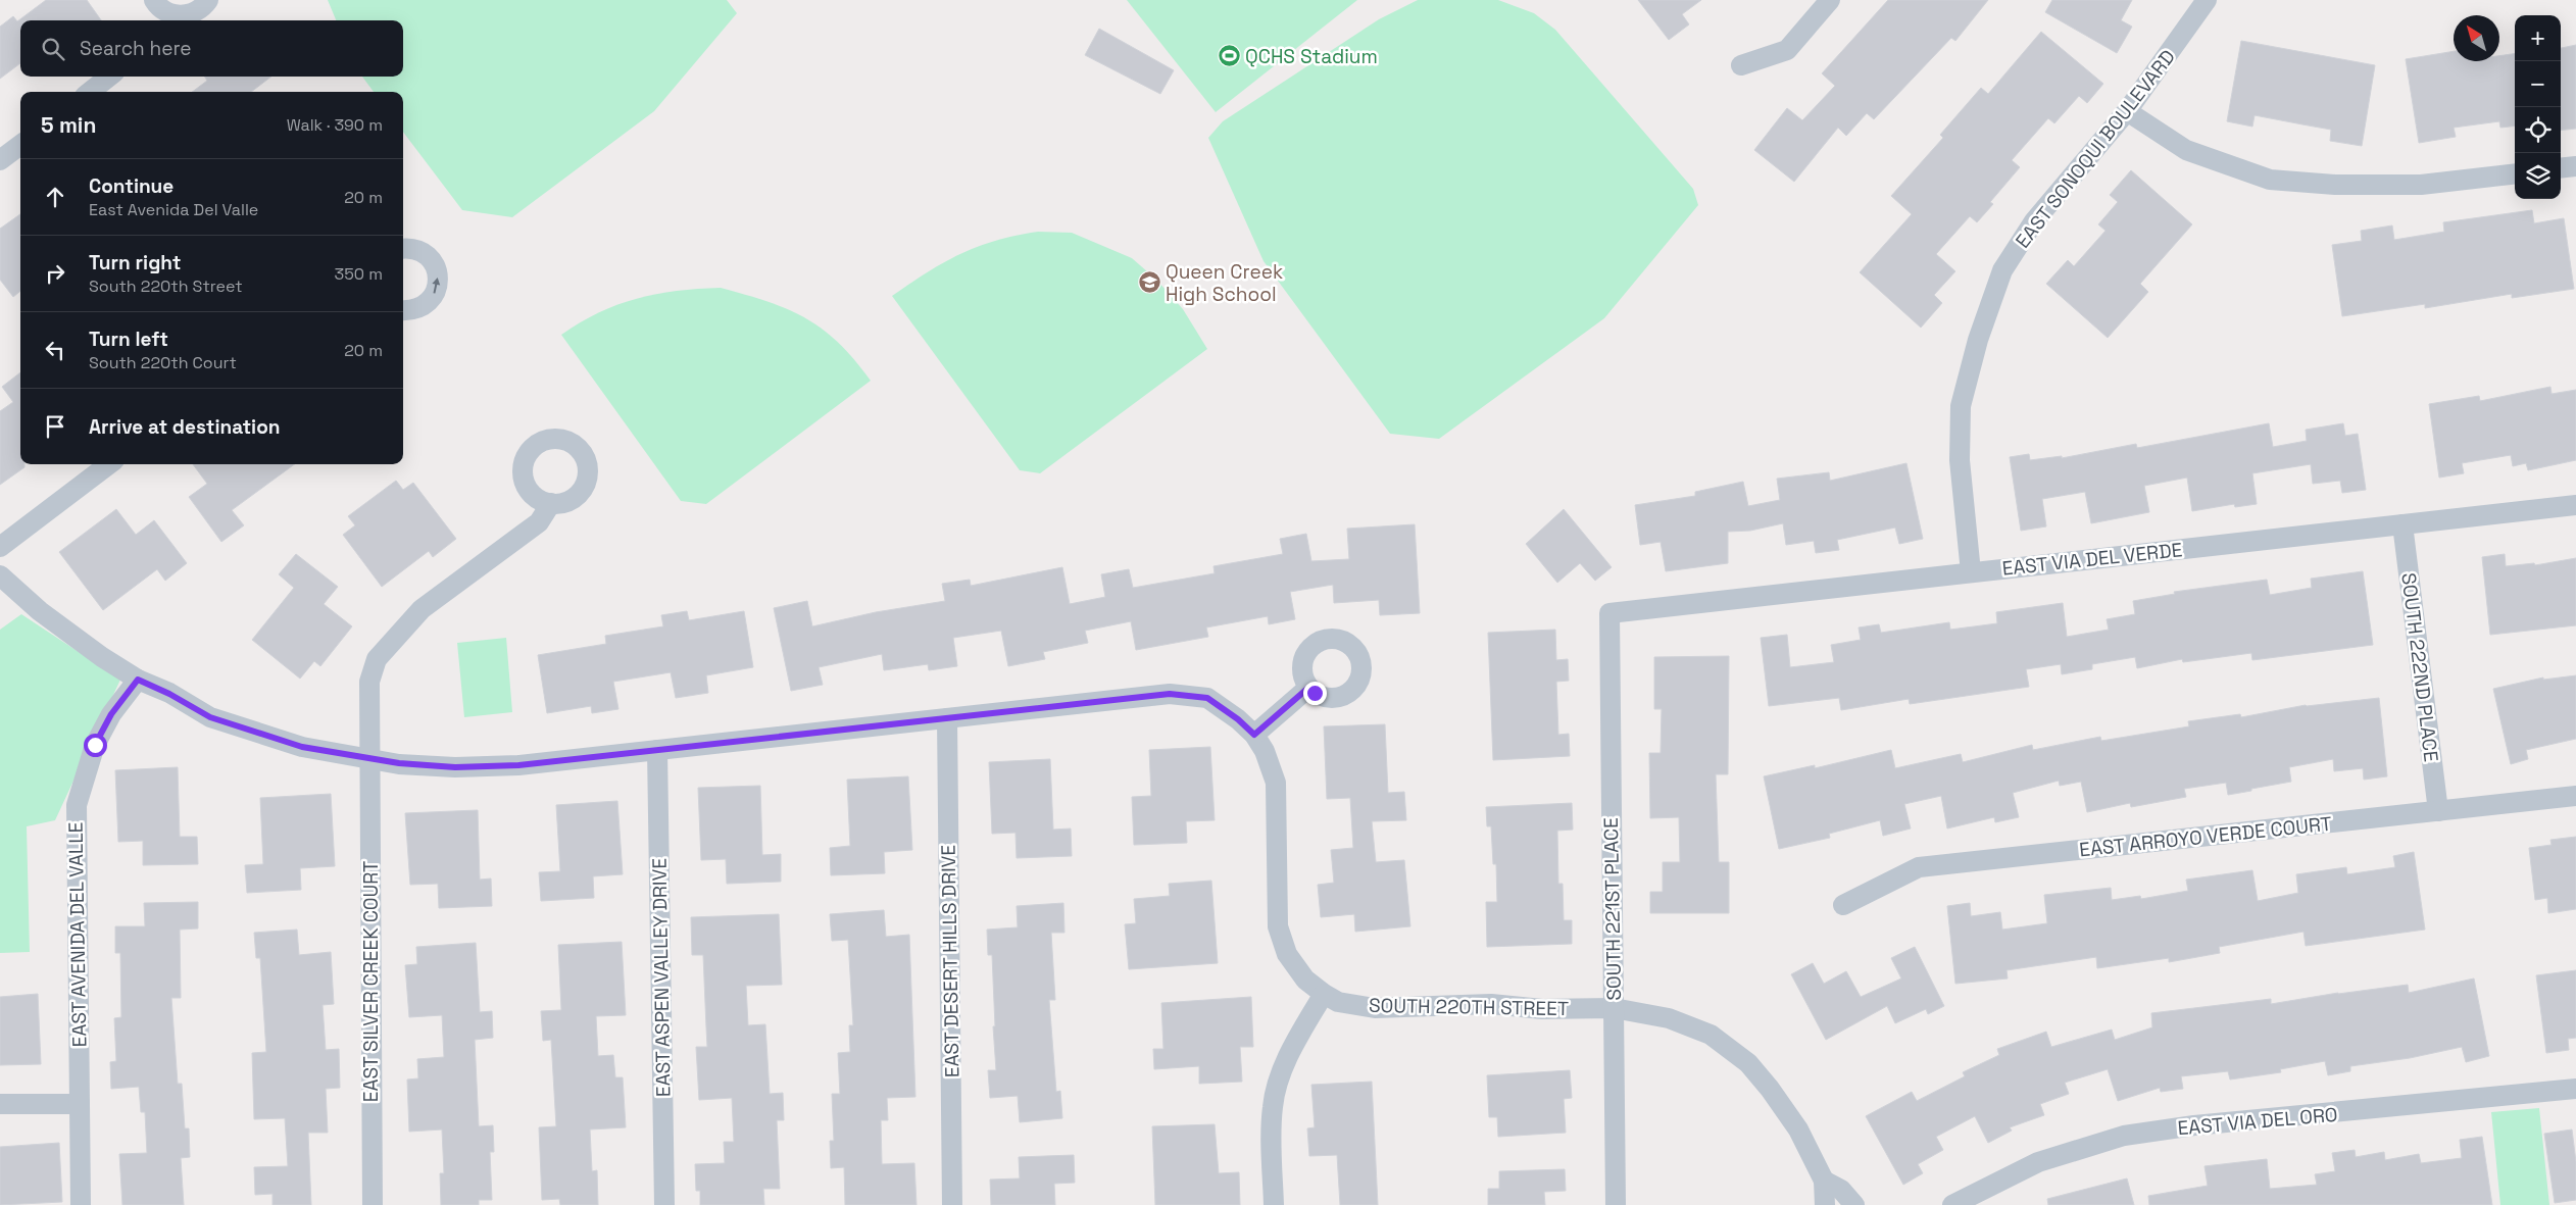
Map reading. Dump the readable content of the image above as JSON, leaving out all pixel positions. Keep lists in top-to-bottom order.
{
  "streets": {
    "street": [
      "EAST SONOQUI BOULEVARD",
      "EAST VIA DEL VERDE",
      "SOUTH 222ND PLACE",
      "EAST ARROYO VERDE COURT",
      "SOUTH 221ST PLACE",
      "EAST AVENIDA DEL VALLE",
      "EAST DESERT HILLS DRIVE",
      "EAST ASPEN VALLEY DRIVE",
      "EAST SILVER CREEK COURT",
      "SOUTH 220TH STREET",
      "EAST VIA DEL ORO"
    ]
  },
  "crossings": [
    ["EAST SONOQUI BOULEVARD", "EAST VIA DEL VERDE"],
    ["EAST VIA DEL VERDE", "SOUTH 222ND PLACE"],
    ["EAST VIA DEL VERDE", "SOUTH 221ST PLACE"],
    ["SOUTH 222ND PLACE", "EAST ARROYO VERDE COURT"],
    ["SOUTH 221ST PLACE", "SOUTH 220TH STREET"],
    ["EAST AVENIDA DEL VALLE", "SOUTH 220TH STREET"],
    ["EAST DESERT HILLS DRIVE", "SOUTH 220TH STREET"],
    ["EAST ASPEN VALLEY DRIVE", "SOUTH 220TH STREET"],
    ["EAST SILVER CREEK COURT", "SOUTH 220TH STREET"]
  ],
  "places": {
    "sports": ["QCHS Stadium"],
    "school or university": ["Queen Creek High School"]
  },
  "north": "top left",
  "page": {
    "map_buttons": ["+", "−"],
    "search": "Search here",
    "heading": ["5 min", "Walk · 390 m"],
    "list": [
      ["Continue", "East Avenida Del Valle", "20 m"],
      ["Turn right", "South 220th Street", "350 m"],
      ["Turn left", "South 220th Court", "20 m"],
      "Arrive at destination"
    ]
  }
}
